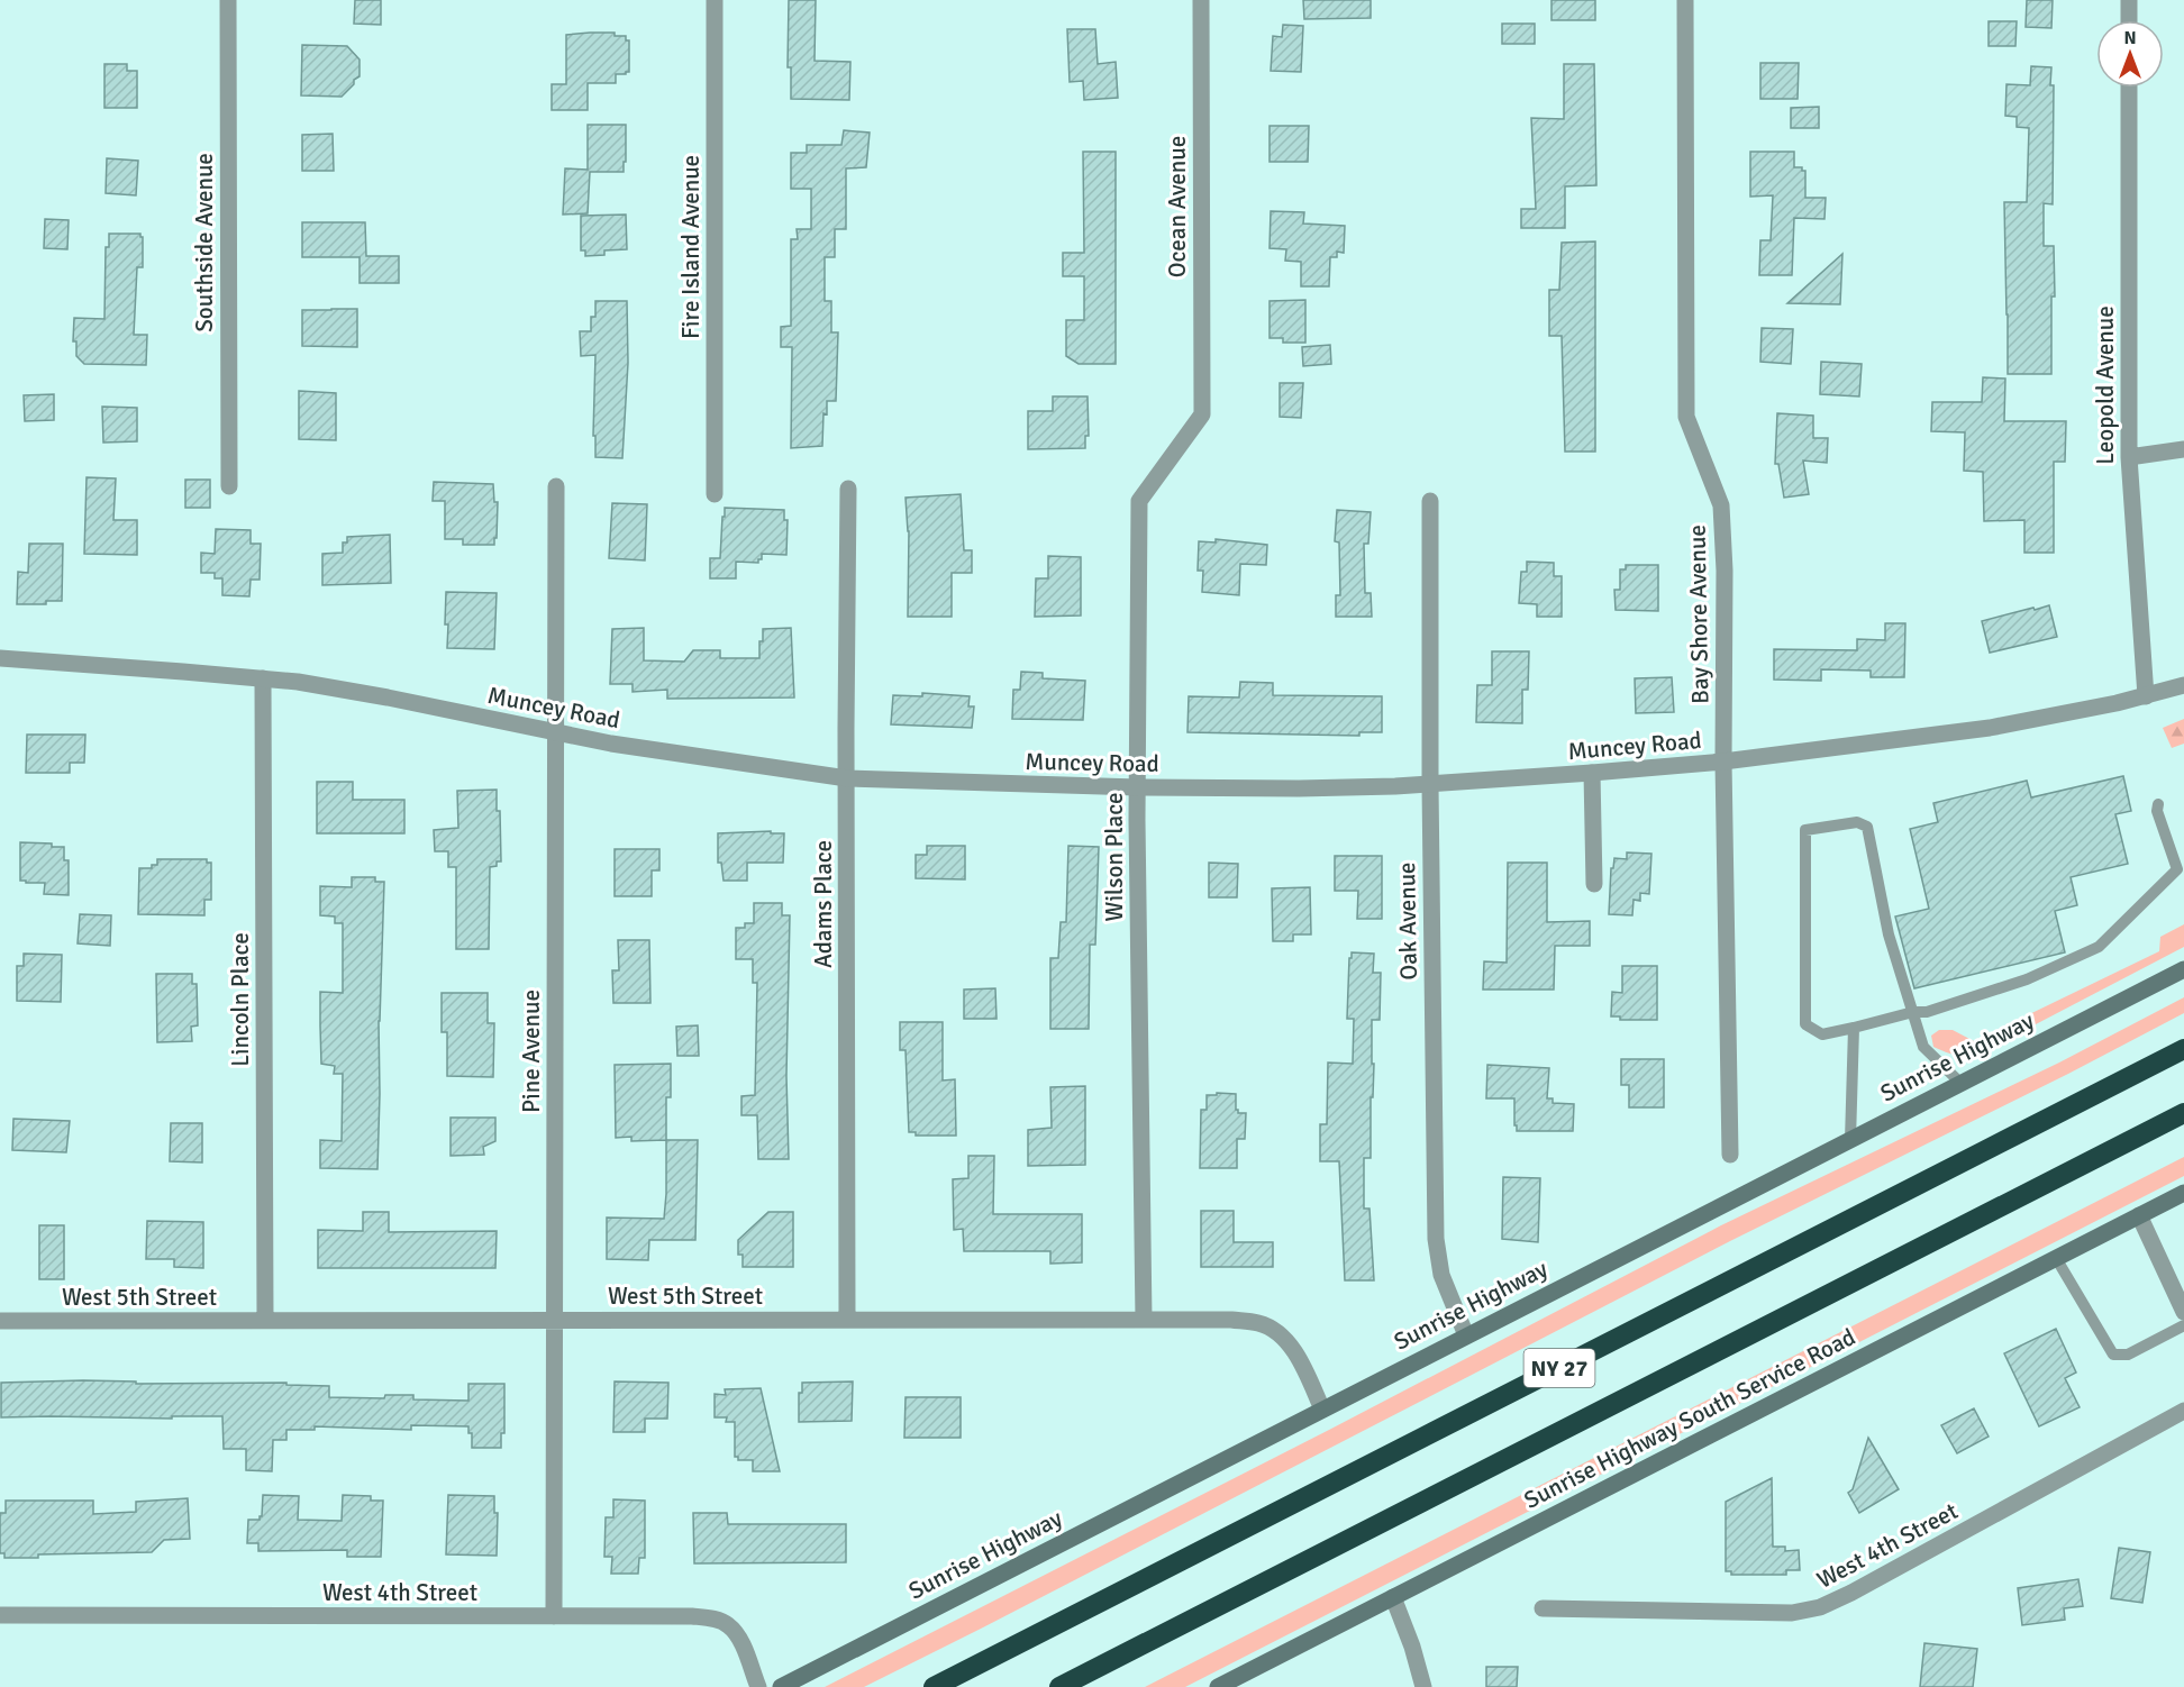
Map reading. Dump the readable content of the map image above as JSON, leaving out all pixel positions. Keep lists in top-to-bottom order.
{
  "streets": {
    "highway": ["NY 27"],
    "main road": ["Sunrise Highway", "Sunrise Highway South Service Road"],
    "street": [
      "Ocean Avenue",
      "Southside Avenue",
      "Fire Island Avenue",
      "Leopold Avenue",
      "Bay Shore Avenue",
      "Muncey Road",
      "Wilson Place",
      "Adams Place",
      "Oak Avenue",
      "Lincoln Place",
      "Pine Avenue",
      "West 5th Street",
      "West 4th Street"
    ]
  },
  "crossings": [
    ["Ocean Avenue", "Wilson Place"],
    ["Leopold Avenue", "Muncey Road"],
    ["Bay Shore Avenue", "Muncey Road"],
    ["Muncey Road", "Wilson Place"],
    ["Muncey Road", "Adams Place"],
    ["Muncey Road", "Oak Avenue"],
    ["Muncey Road", "Lincoln Place"],
    ["Muncey Road", "Pine Avenue"],
    ["Wilson Place", "West 5th Street"],
    ["Adams Place", "West 5th Street"],
    ["Oak Avenue", "Sunrise Highway"],
    ["Lincoln Place", "West 5th Street"],
    ["Pine Avenue", "West 5th Street"],
    ["Pine Avenue", "West 4th Street"],
    ["Sunrise Highway", "West 5th Street"]
  ],
  "north": "top"
}
